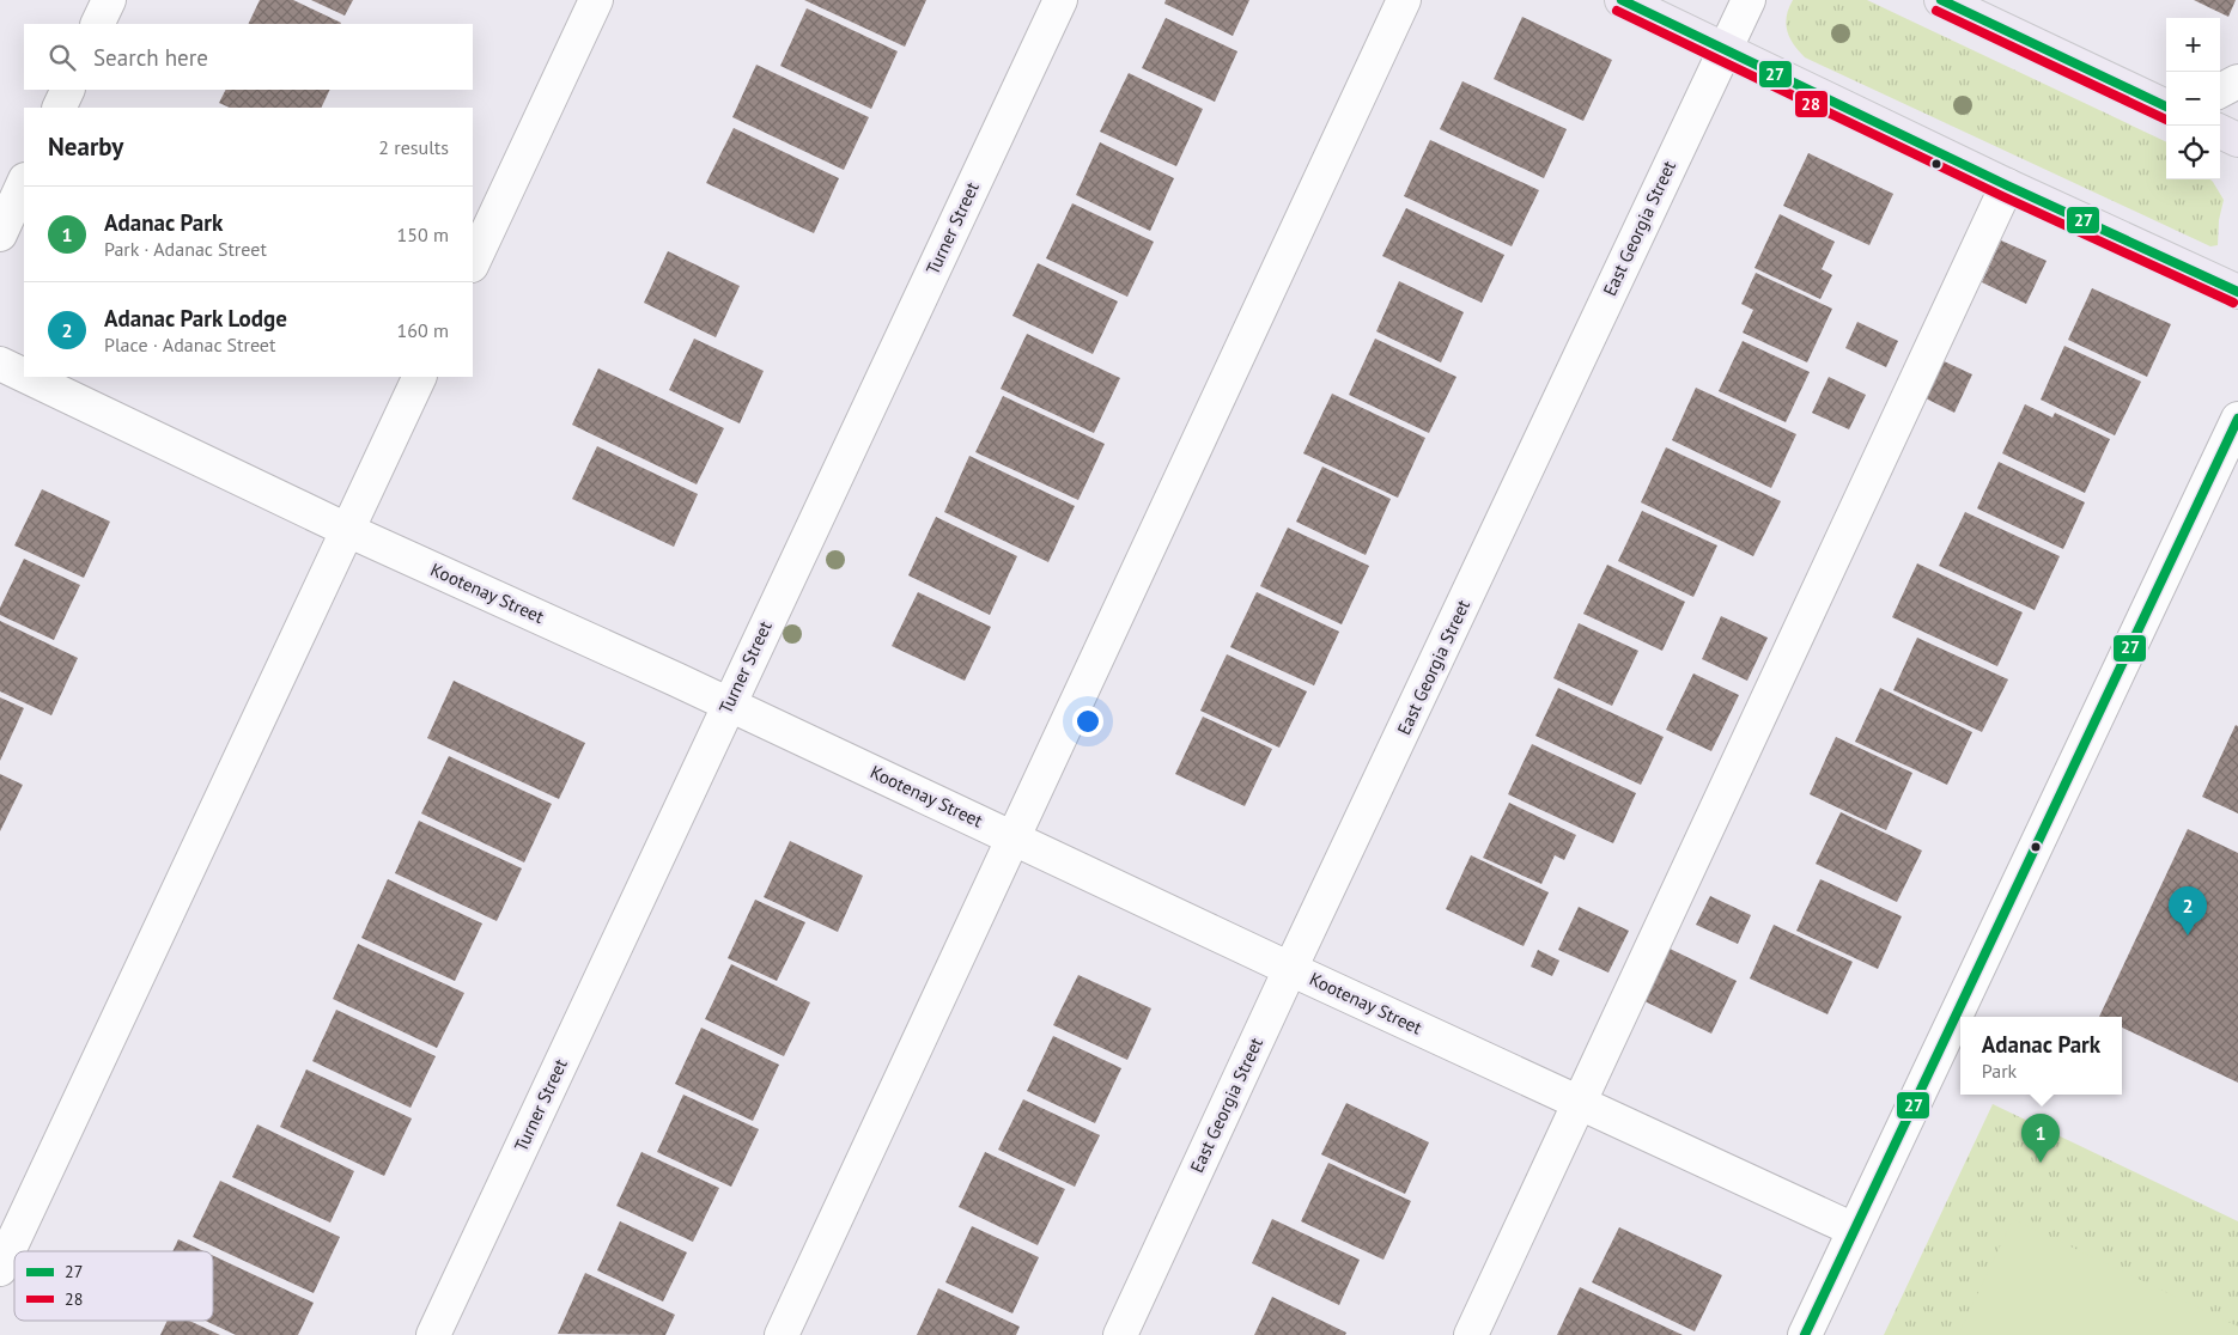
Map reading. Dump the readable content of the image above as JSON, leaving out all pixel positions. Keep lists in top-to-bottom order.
{
  "streets": {
    "street": ["Turner Street", "East Georgia Street", "Kootenay Street"]
  },
  "crossings": [
    ["Turner Street", "Kootenay Street"],
    ["East Georgia Street", "Kootenay Street"]
  ],
  "lines": ["transit line 27", "transit line 28"],
  "legend": ["27", "28"],
  "page": {
    "map_buttons": ["+", "−"],
    "search": "Search here",
    "heading": ["Nearby", "2 results"],
    "list": [
      {
        "mark": "1",
        "name": "Adanac Park",
        "note": "Park · Adanac Street",
        "value": "150 m"
      },
      {
        "mark": "2",
        "name": "Adanac Park Lodge",
        "note": "Place · Adanac Street",
        "value": "160 m"
      }
    ],
    "pins": ["2", "1"],
    "popup": ["Adanac Park", "Park"]
  }
}
